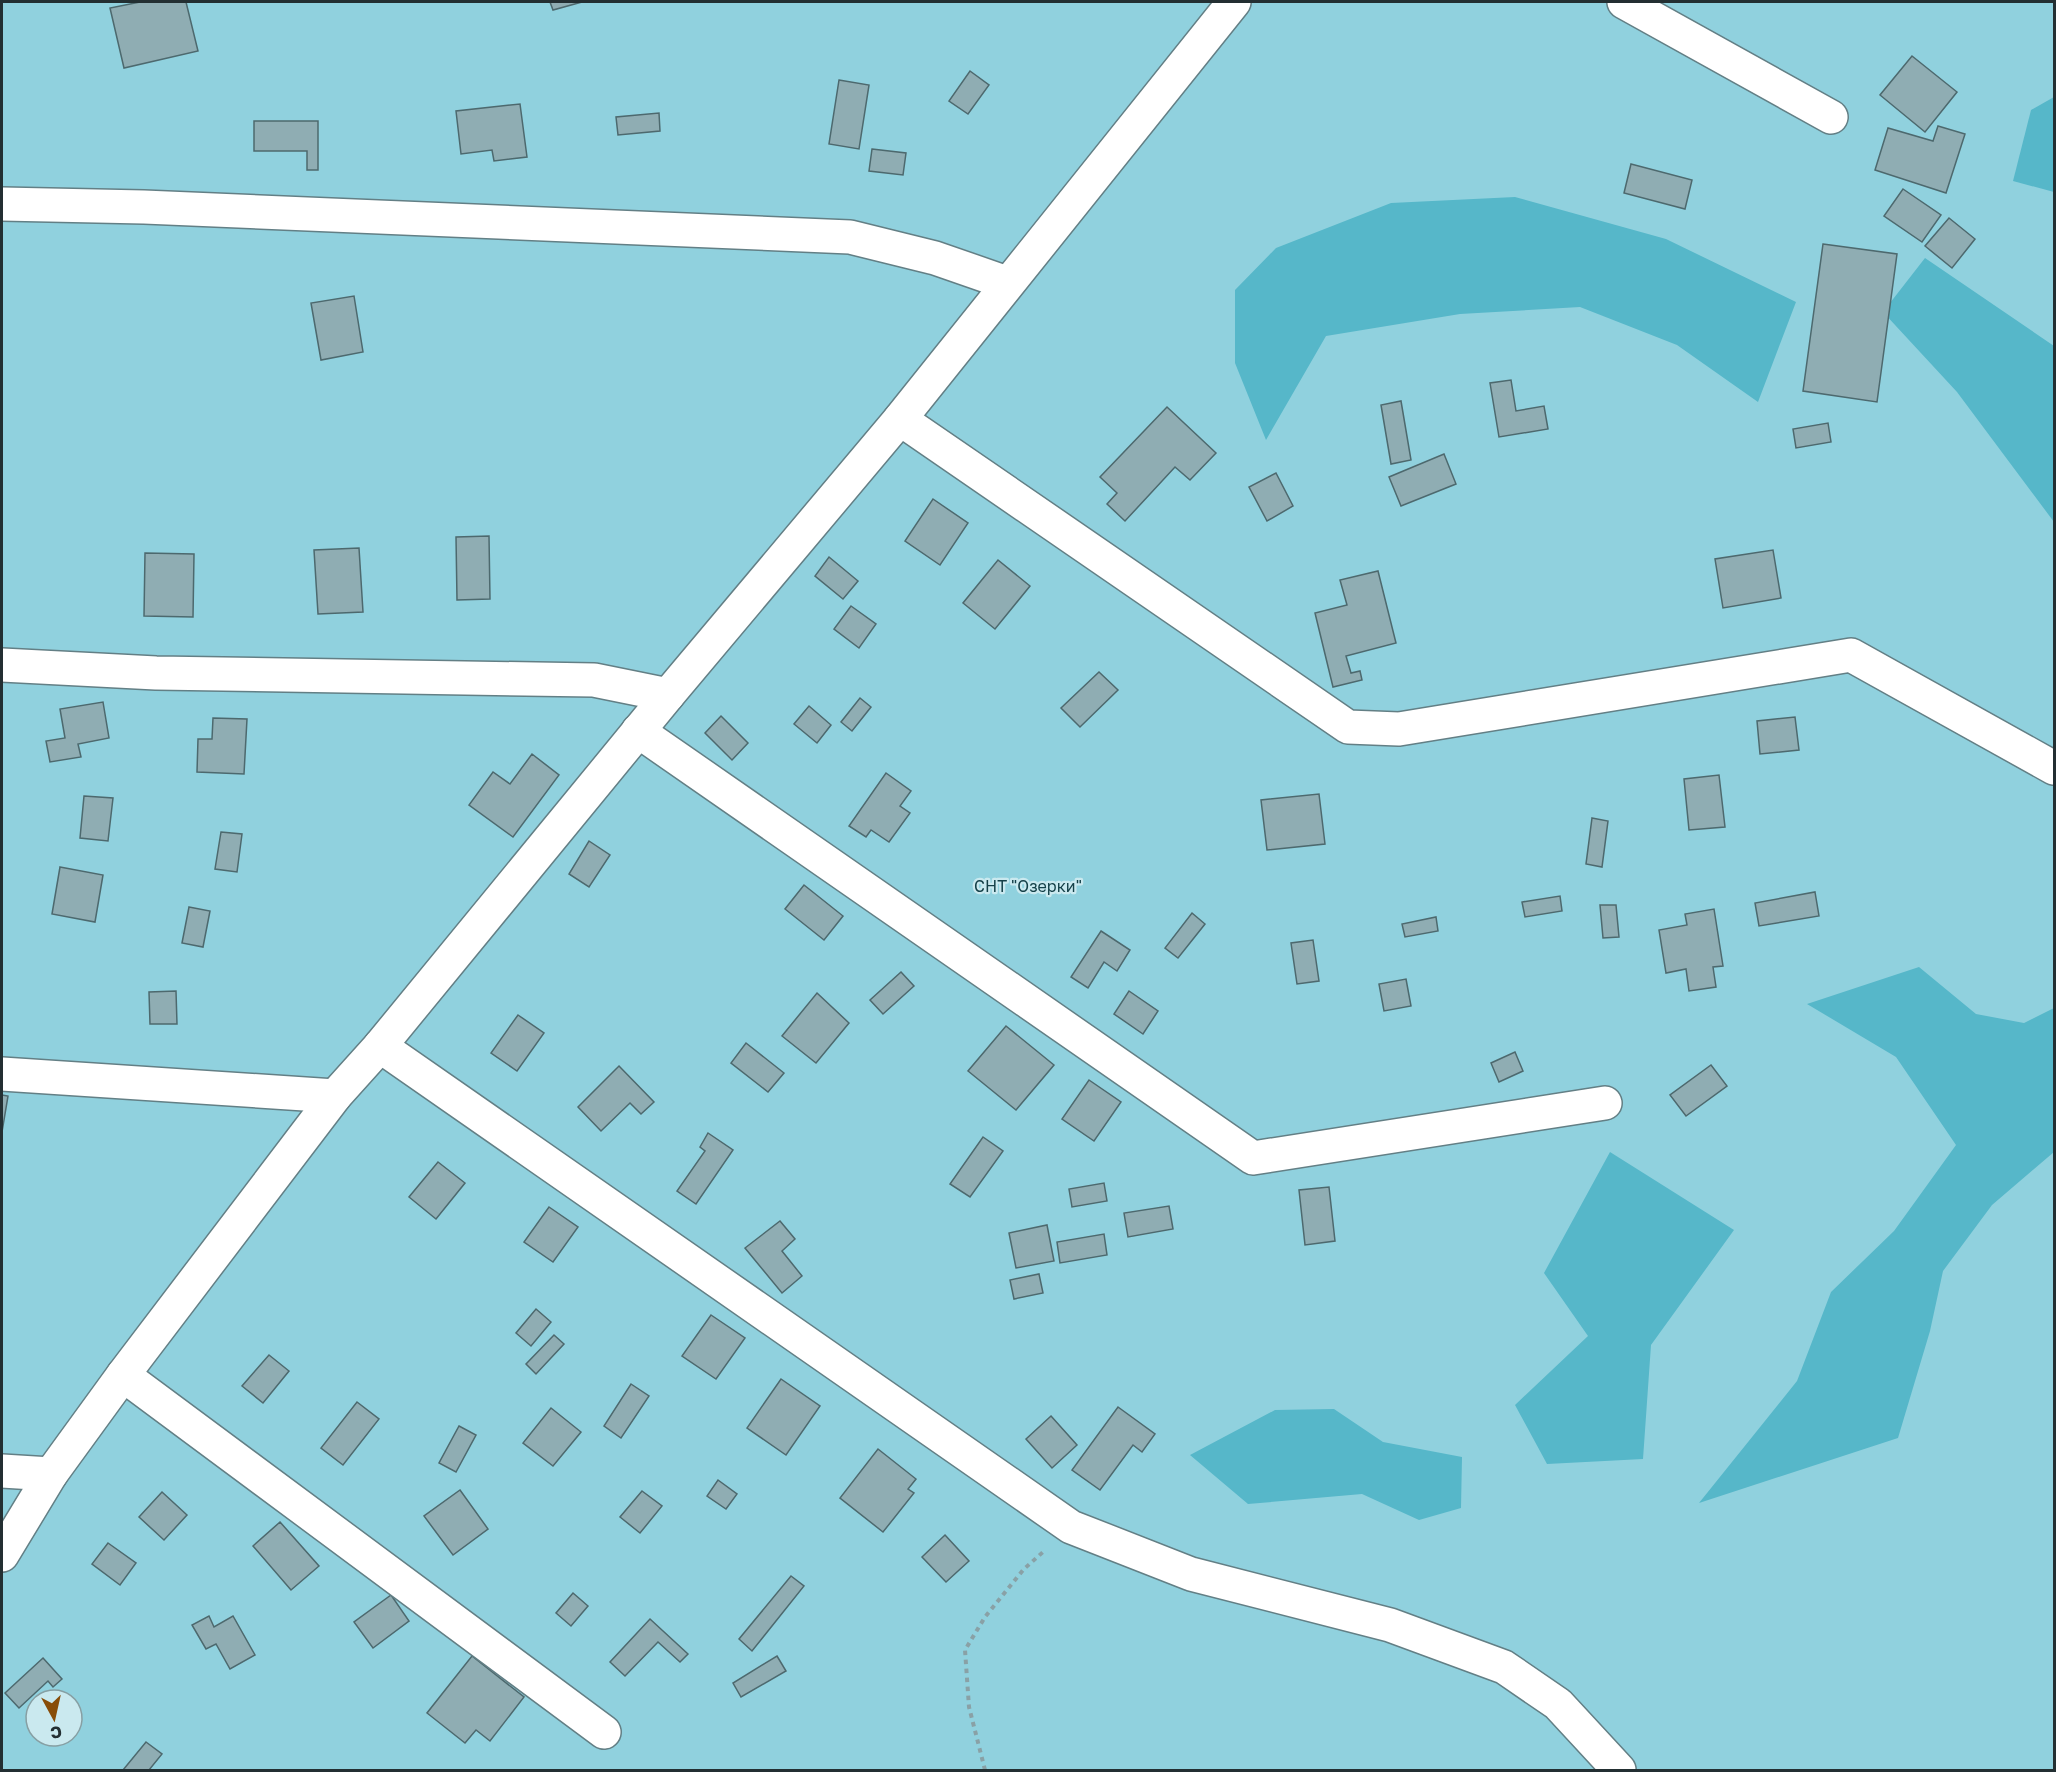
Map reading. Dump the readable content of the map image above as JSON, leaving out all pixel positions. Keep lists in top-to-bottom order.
{
  "parks": ["СНТ \"Озерки\""],
  "north": "bottom"
}
